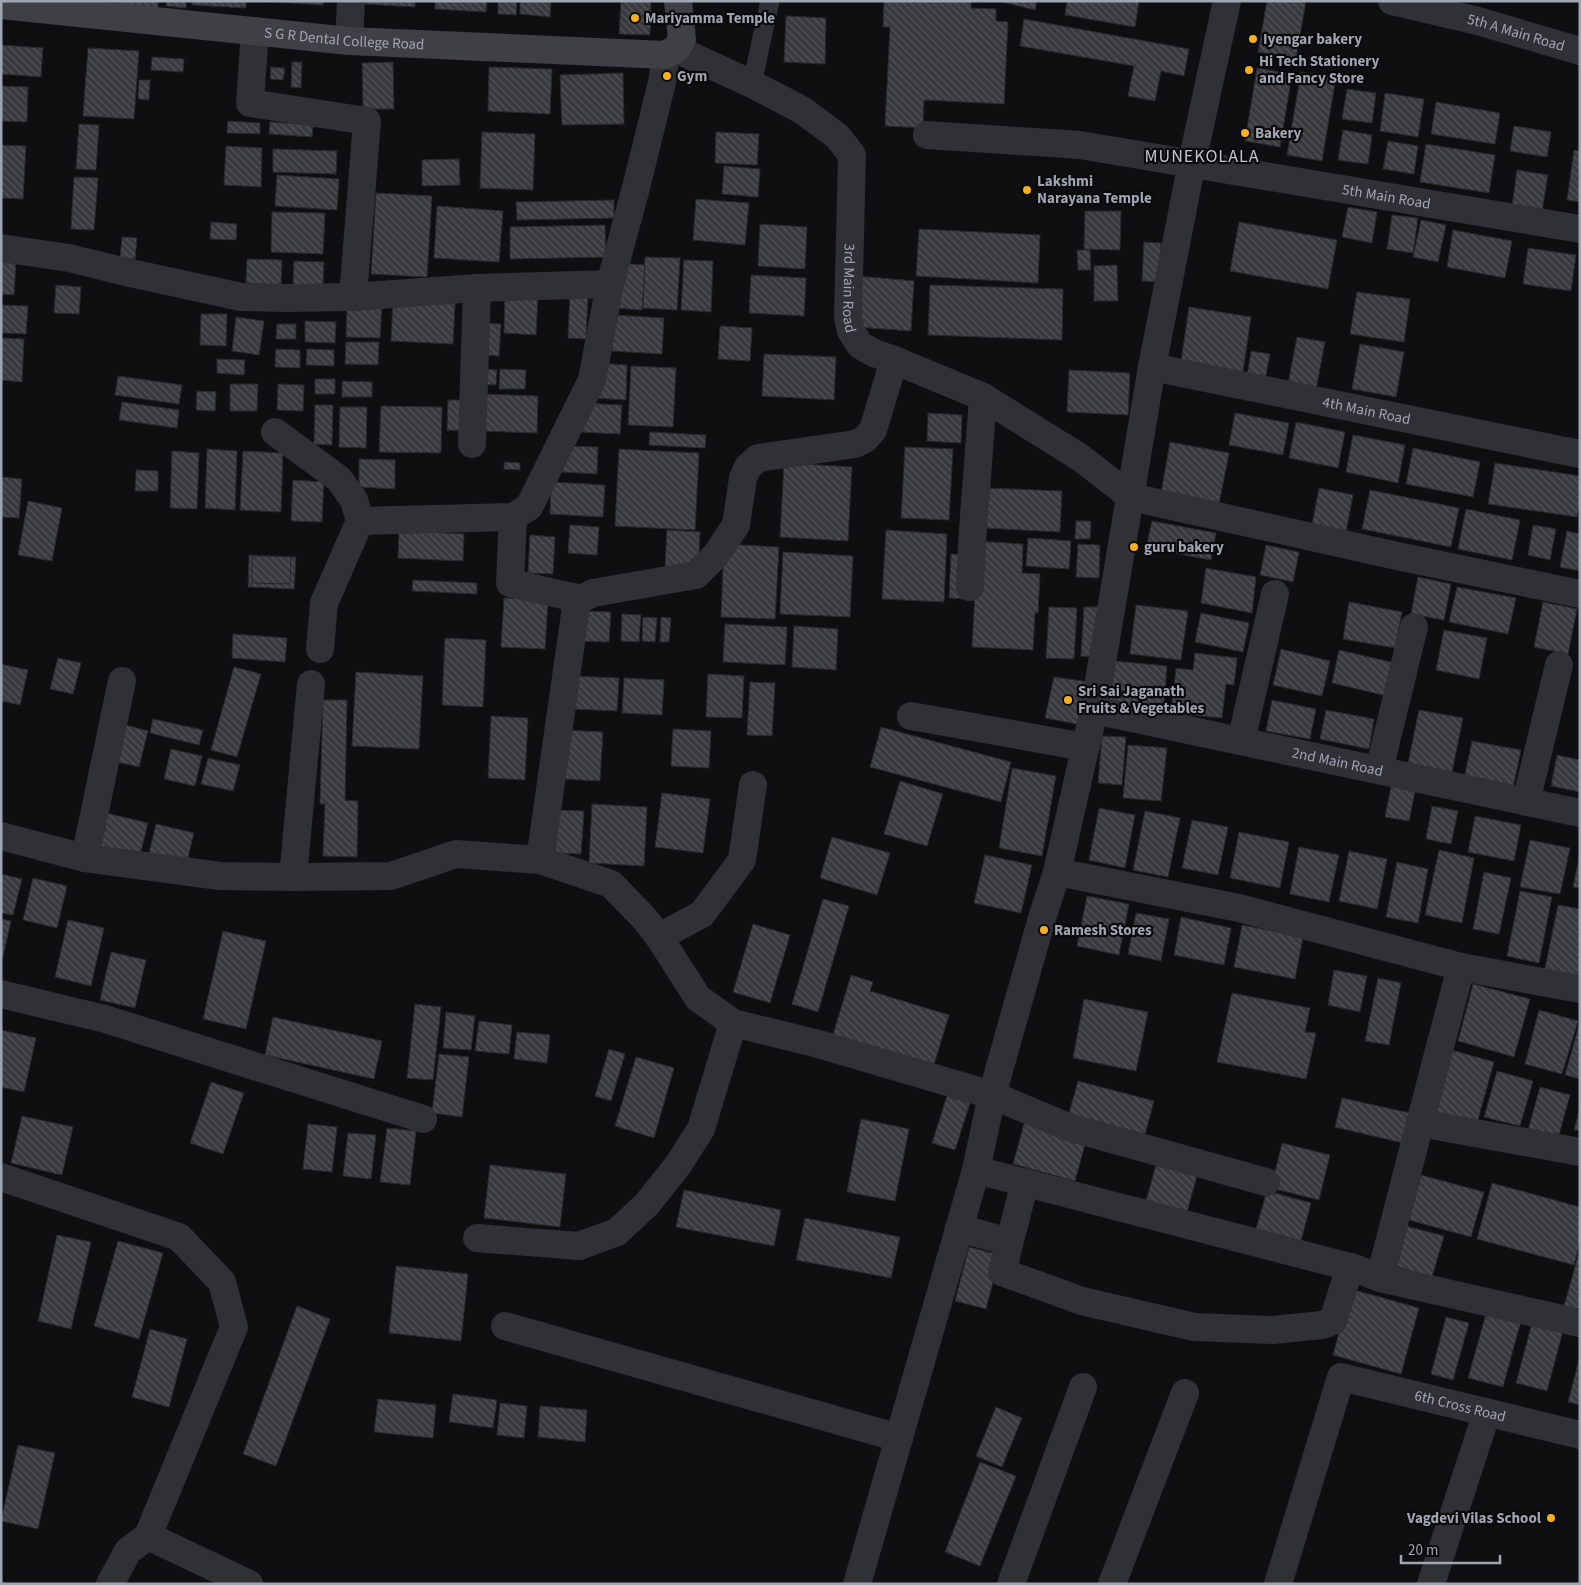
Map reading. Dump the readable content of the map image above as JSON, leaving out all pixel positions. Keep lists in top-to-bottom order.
{
  "streets": {
    "street": [
      "5th A Main Road",
      "S G R Dental College Road",
      "5th Main Road",
      "3rd Main Road",
      "4th Main Road",
      "2nd Main Road",
      "6th Cross Road"
    ]
  },
  "crossings": [
    ["S G R Dental College Road", "3rd Main Road"]
  ],
  "districts": ["MUNEKOLALA"],
  "places": [
    "Mariyamma Temple",
    "Iyengar bakery",
    "Hi Tech Stationery and Fancy Store",
    "Gym",
    "Bakery",
    "Lakshmi Narayana Temple",
    "guru bakery",
    "Sri Sai Jaganath Fruits & Vegetables",
    "Ramesh Stores",
    "Vagdevi Vilas School"
  ],
  "scale_bar": "20 m"
}
